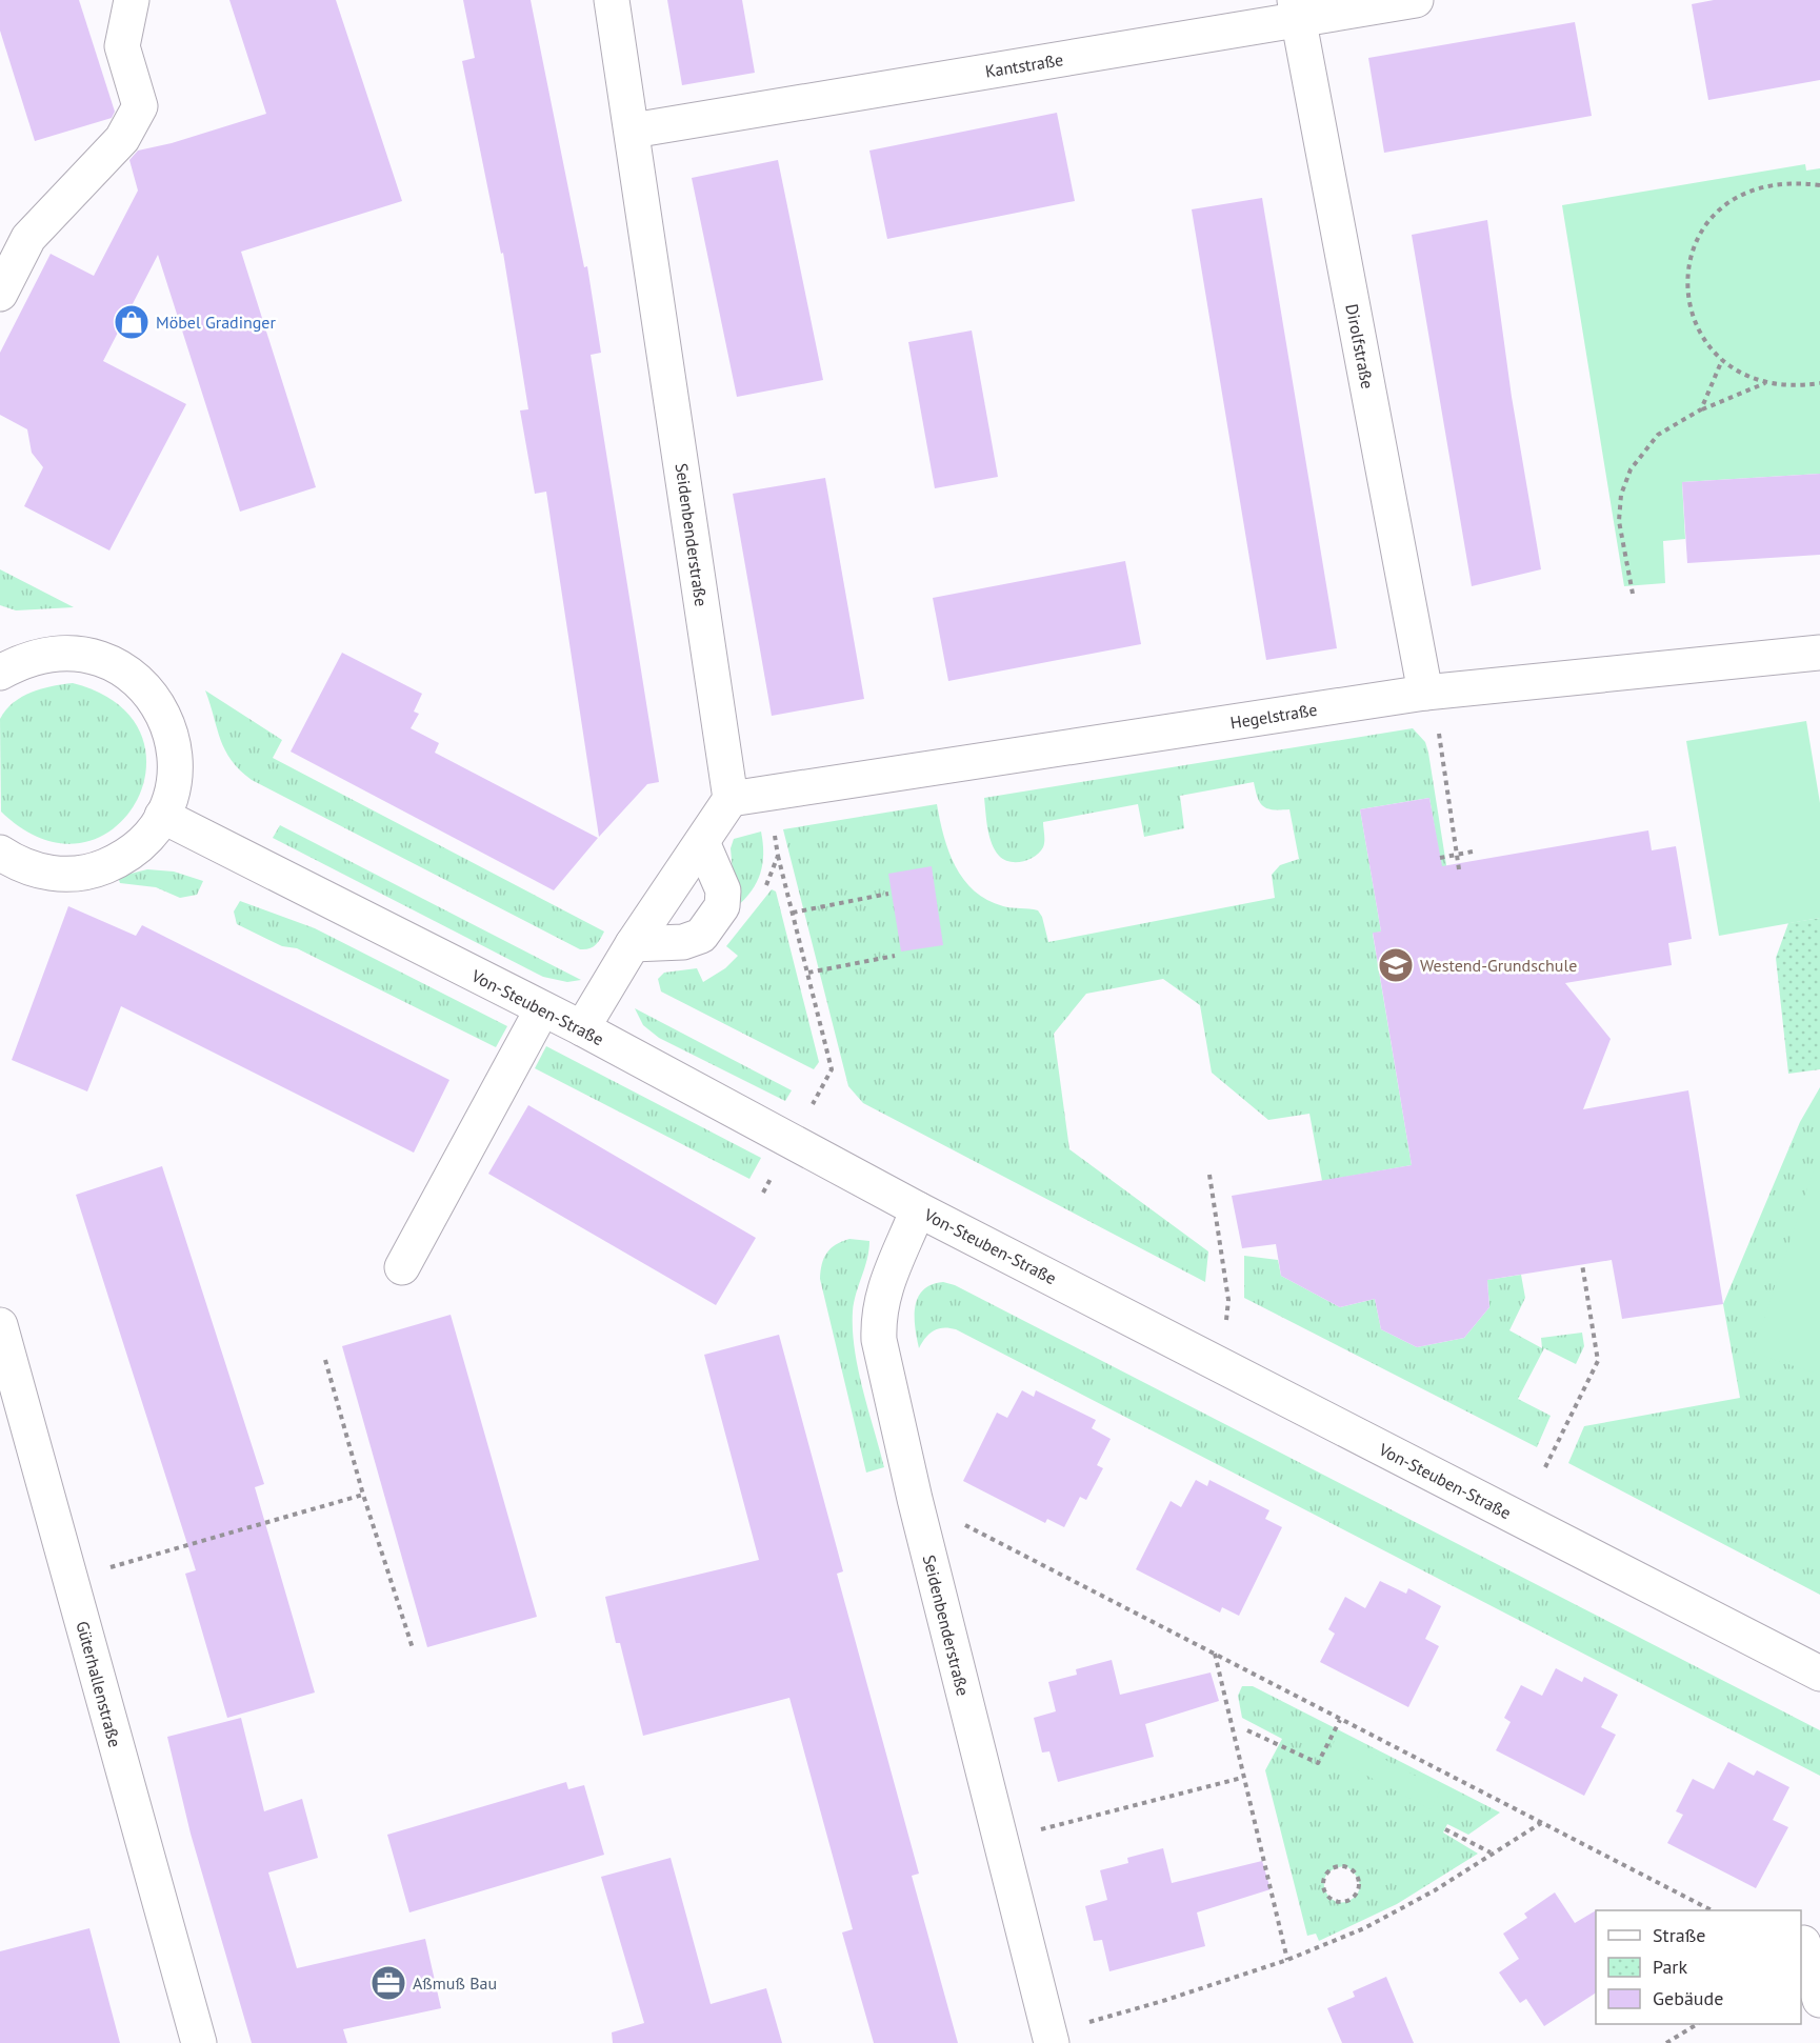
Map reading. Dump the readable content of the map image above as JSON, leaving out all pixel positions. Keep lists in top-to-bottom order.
{
  "streets": {
    "street": [
      "Kantstraße",
      "Dirolfstraße",
      "Seidenbenderstraße",
      "Hegelstraße",
      "Von-Steuben-Straße",
      "Güterhallenstraße"
    ]
  },
  "crossings": [
    ["Kantstraße", "Dirolfstraße"],
    ["Kantstraße", "Seidenbenderstraße"],
    ["Dirolfstraße", "Hegelstraße"],
    ["Seidenbenderstraße", "Hegelstraße"],
    ["Seidenbenderstraße", "Von-Steuben-Straße"]
  ],
  "places": {
    "shop": ["Möbel Gradinger"],
    "school or university": ["Westend-Grundschule"],
    "office": ["Aßmuß Bau"]
  },
  "legend": ["Straße", "Park", "Gebäude"]
}
